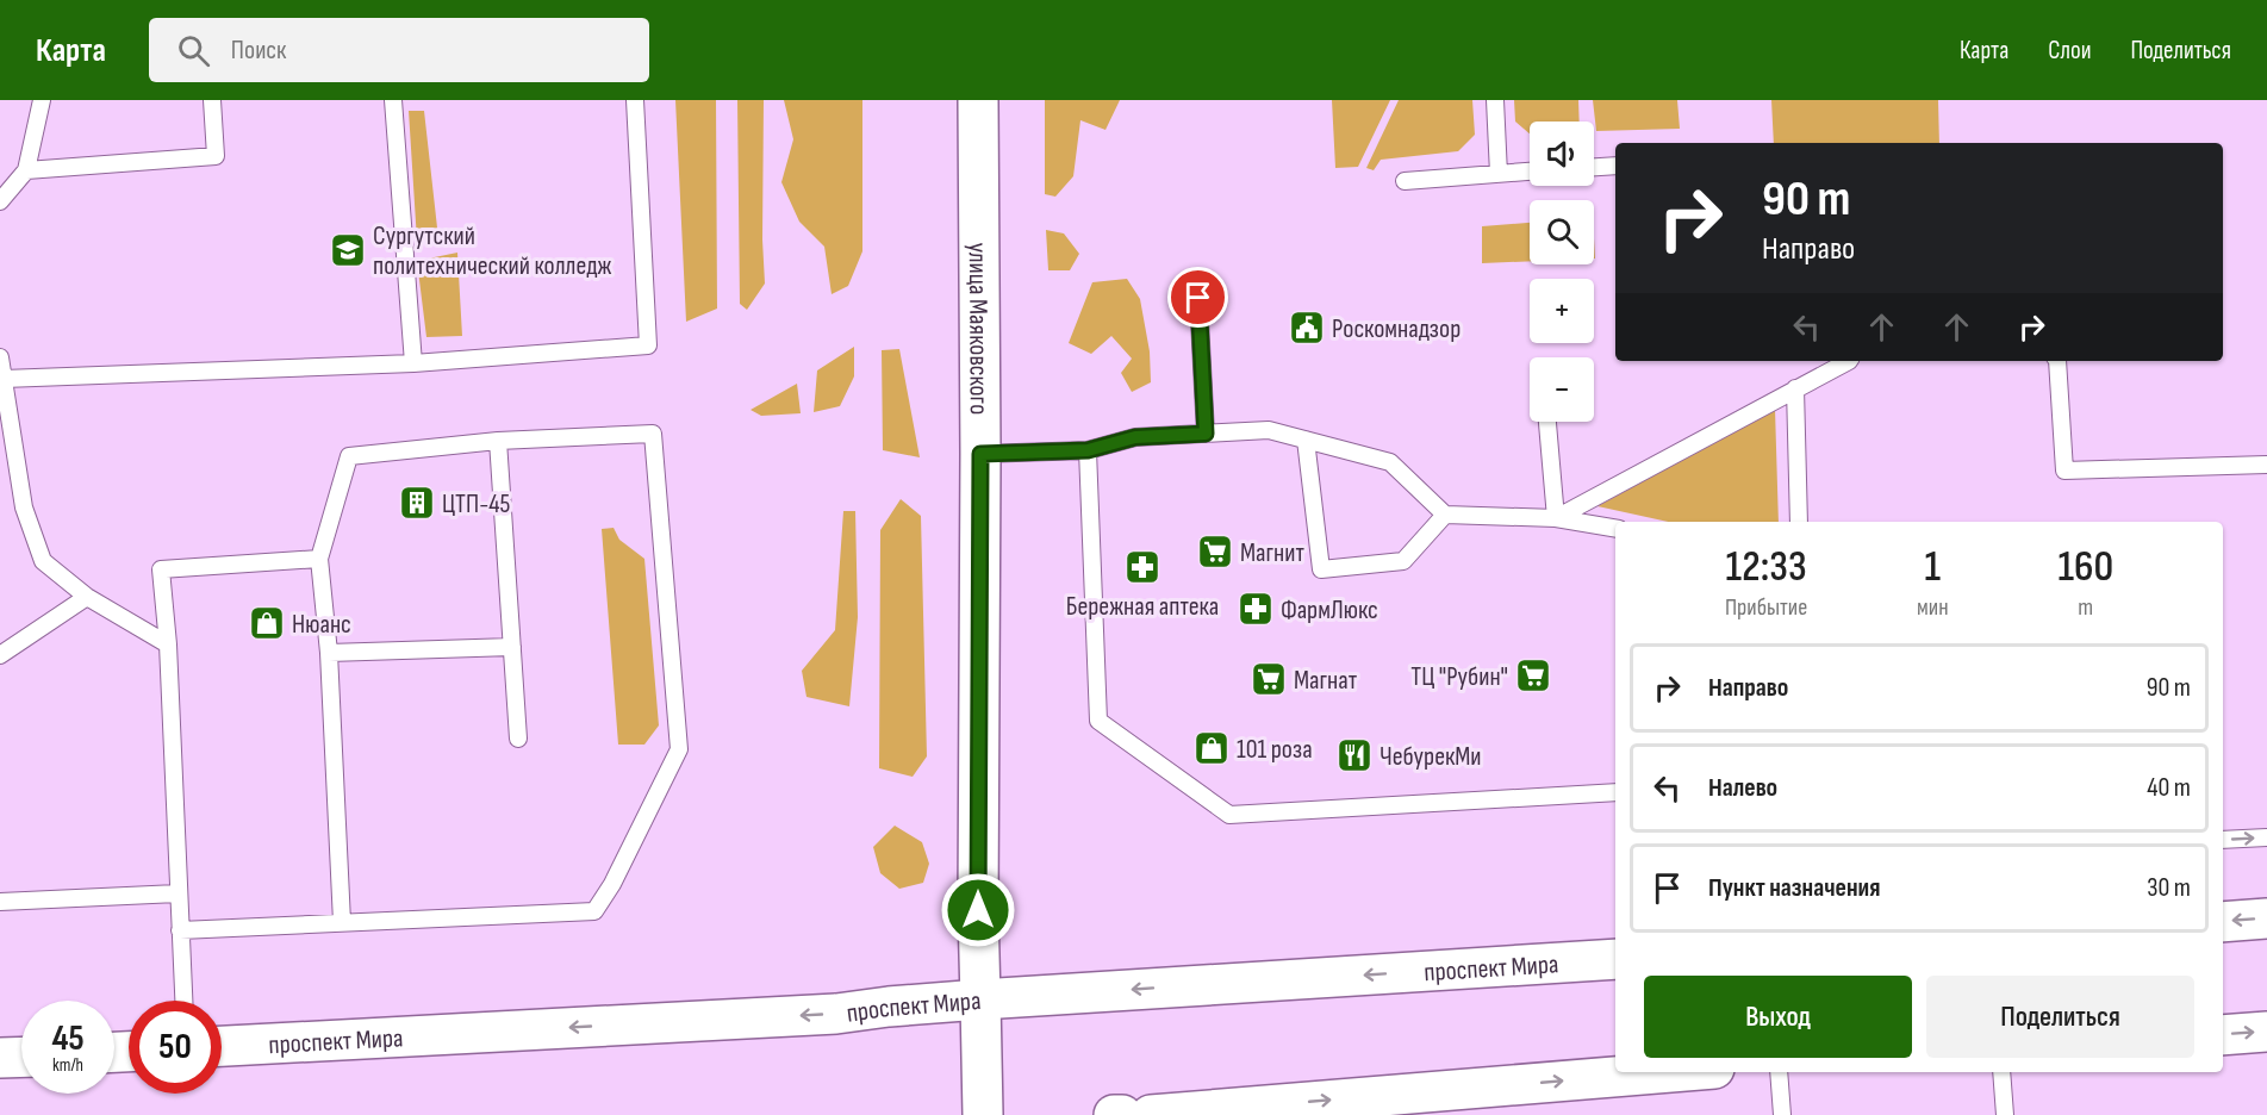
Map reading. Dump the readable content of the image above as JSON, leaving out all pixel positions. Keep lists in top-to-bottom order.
{
  "streets": {
    "main road": ["улица Маяковского", "проспект Мира"]
  },
  "crossings": [
    ["улица Маяковского", "проспект Мира"]
  ],
  "places": {
    "school or university": ["Сургутский политехнический колледж"],
    "public building": ["Роскомнадзор"],
    "building": ["ЦТП-45"],
    "supermarket": ["Магнит", "ТЦ \"Рубин\"", "Магнат"],
    "pharmacy": ["Бережная аптека", "ФармЛюкс"],
    "shop": ["Нюанс", "101 роза"],
    "restaurant": ["ЧебурекМи"]
  },
  "page": {
    "header": "Карта",
    "search": "Поиск",
    "nav": ["Карта", "Слои", "Поделиться"],
    "map_buttons": ["+", "−"],
    "turn": ["90 m", "Направо"],
    "eta": [
      "12:33",
      "Прибытие",
      "1",
      "мин",
      "160",
      "m"
    ],
    "list": [
      {
        "name": "Направо",
        "value": "90 m"
      },
      {
        "name": "Налево",
        "value": "40 m"
      },
      {
        "name": "Пункт назначения",
        "value": "30 m"
      }
    ],
    "buttons": ["Выход", "Поделиться"],
    "speed": "45 km/h",
    "limit": "50"
  }
}
